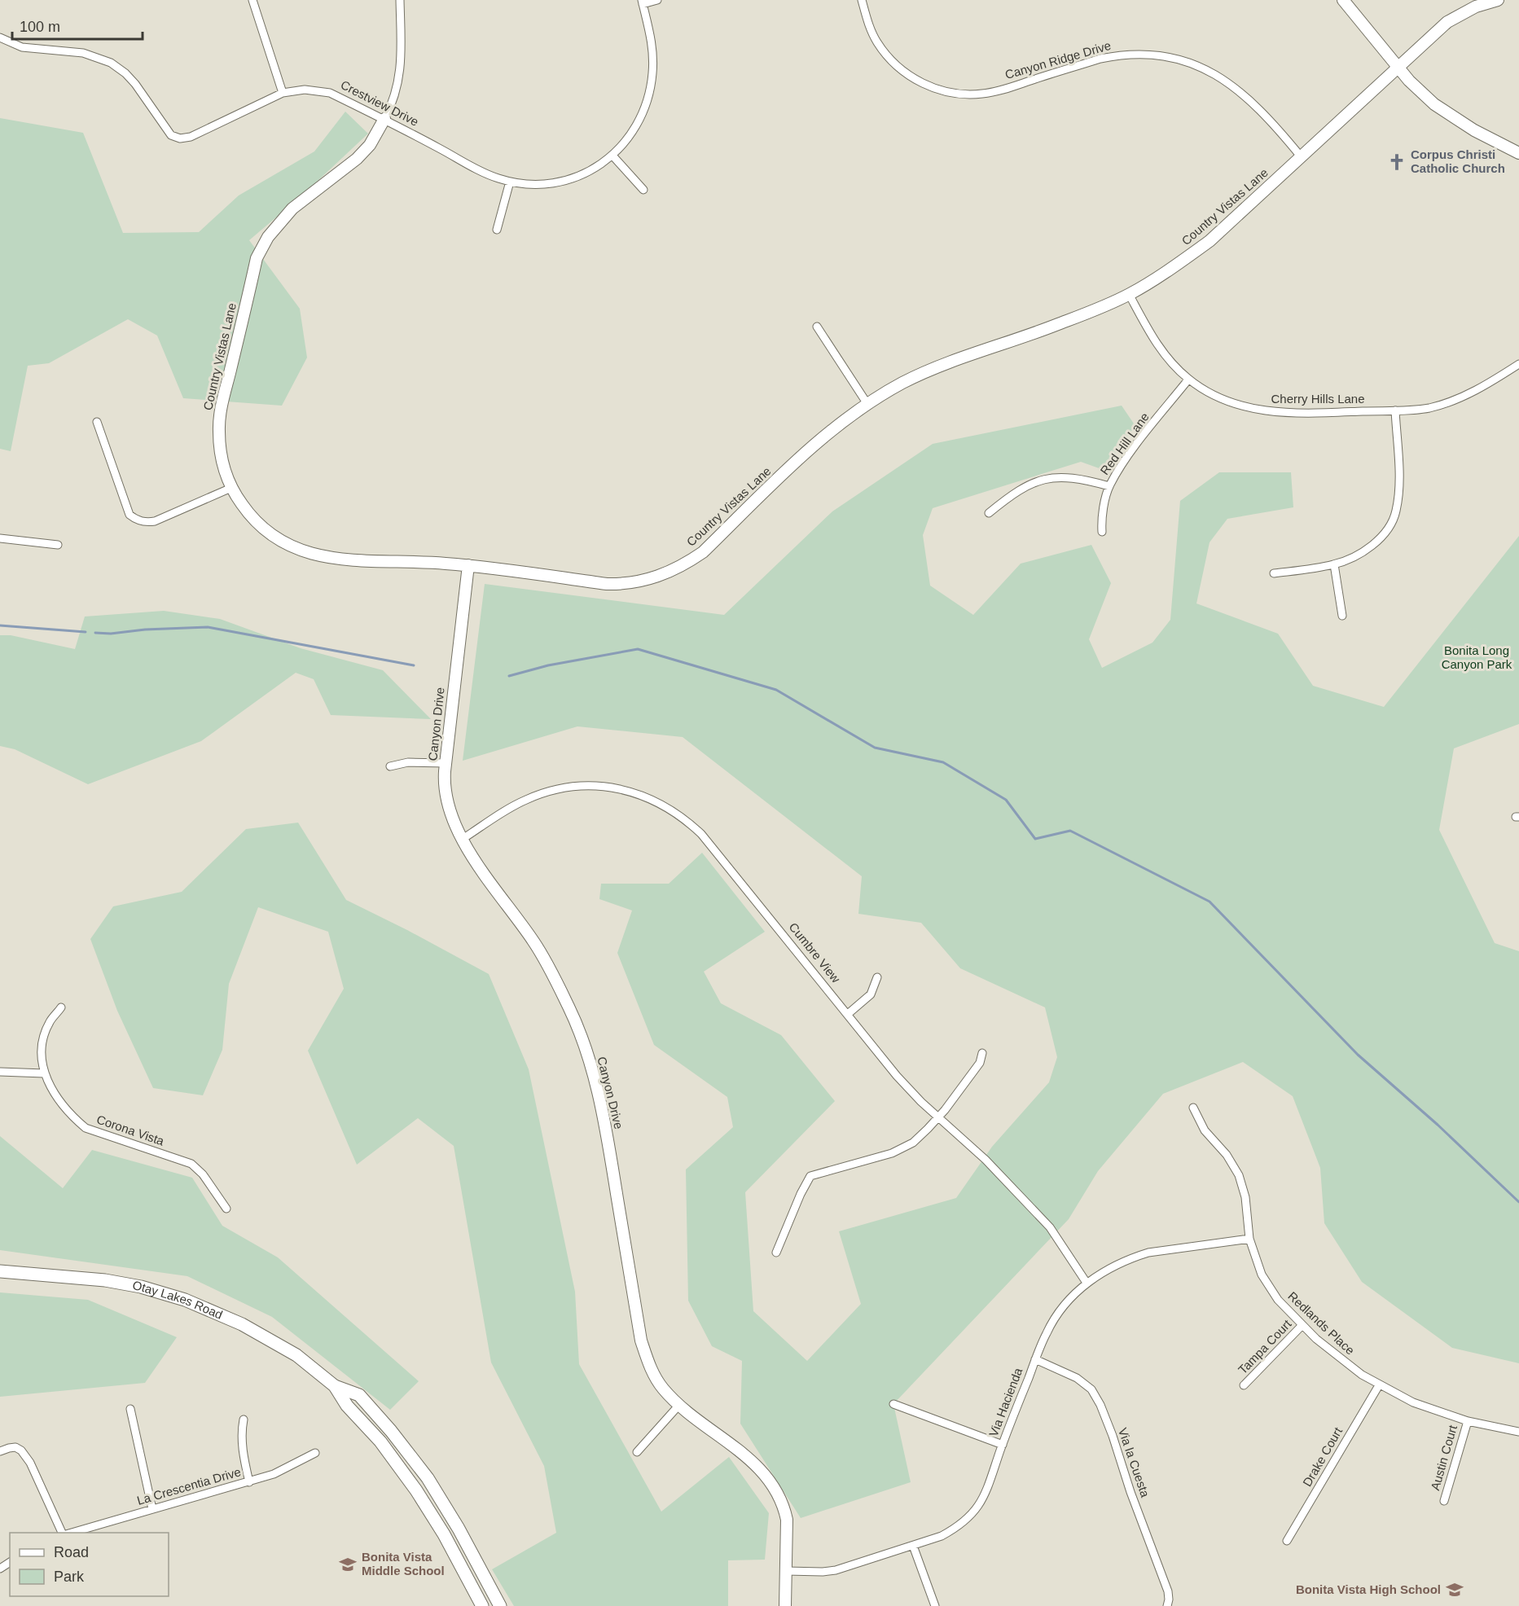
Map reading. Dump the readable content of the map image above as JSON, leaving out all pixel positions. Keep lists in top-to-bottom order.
{
  "streets": {
    "main road": ["Otay Lakes Road"],
    "street": [
      "Canyon Ridge Drive",
      "Crestview Drive",
      "Country Vistas Lane",
      "Cherry Hills Lane",
      "Red Hill Lane",
      "Canyon Drive",
      "Cumbre View",
      "Corona Vista",
      "Redlands Place",
      "Tampa Court",
      "Via Hacienda",
      "Drake Court",
      "Austin Court",
      "Via la Cuesta",
      "La Crescentia Drive"
    ]
  },
  "crossings": [
    ["Canyon Ridge Drive", "Country Vistas Lane"],
    ["Crestview Drive", "Country Vistas Lane"],
    ["Country Vistas Lane", "Cherry Hills Lane"],
    ["Country Vistas Lane", "Canyon Drive"],
    ["Cherry Hills Lane", "Red Hill Lane"],
    ["Canyon Drive", "Cumbre View"],
    ["Canyon Drive", "Via Hacienda"],
    ["Cumbre View", "Via Hacienda"],
    ["Redlands Place", "Tampa Court"],
    ["Redlands Place", "Via Hacienda"],
    ["Redlands Place", "Drake Court"],
    ["Redlands Place", "Austin Court"],
    ["Via Hacienda", "Via la Cuesta"]
  ],
  "parks": ["Bonita Long Canyon Park"],
  "places": {
    "church": ["Corpus Christi Catholic Church"],
    "school or university": ["Bonita Vista Middle School", "Bonita Vista High School"]
  },
  "legend": ["Road", "Park"],
  "scale_bar": "100 m"
}
